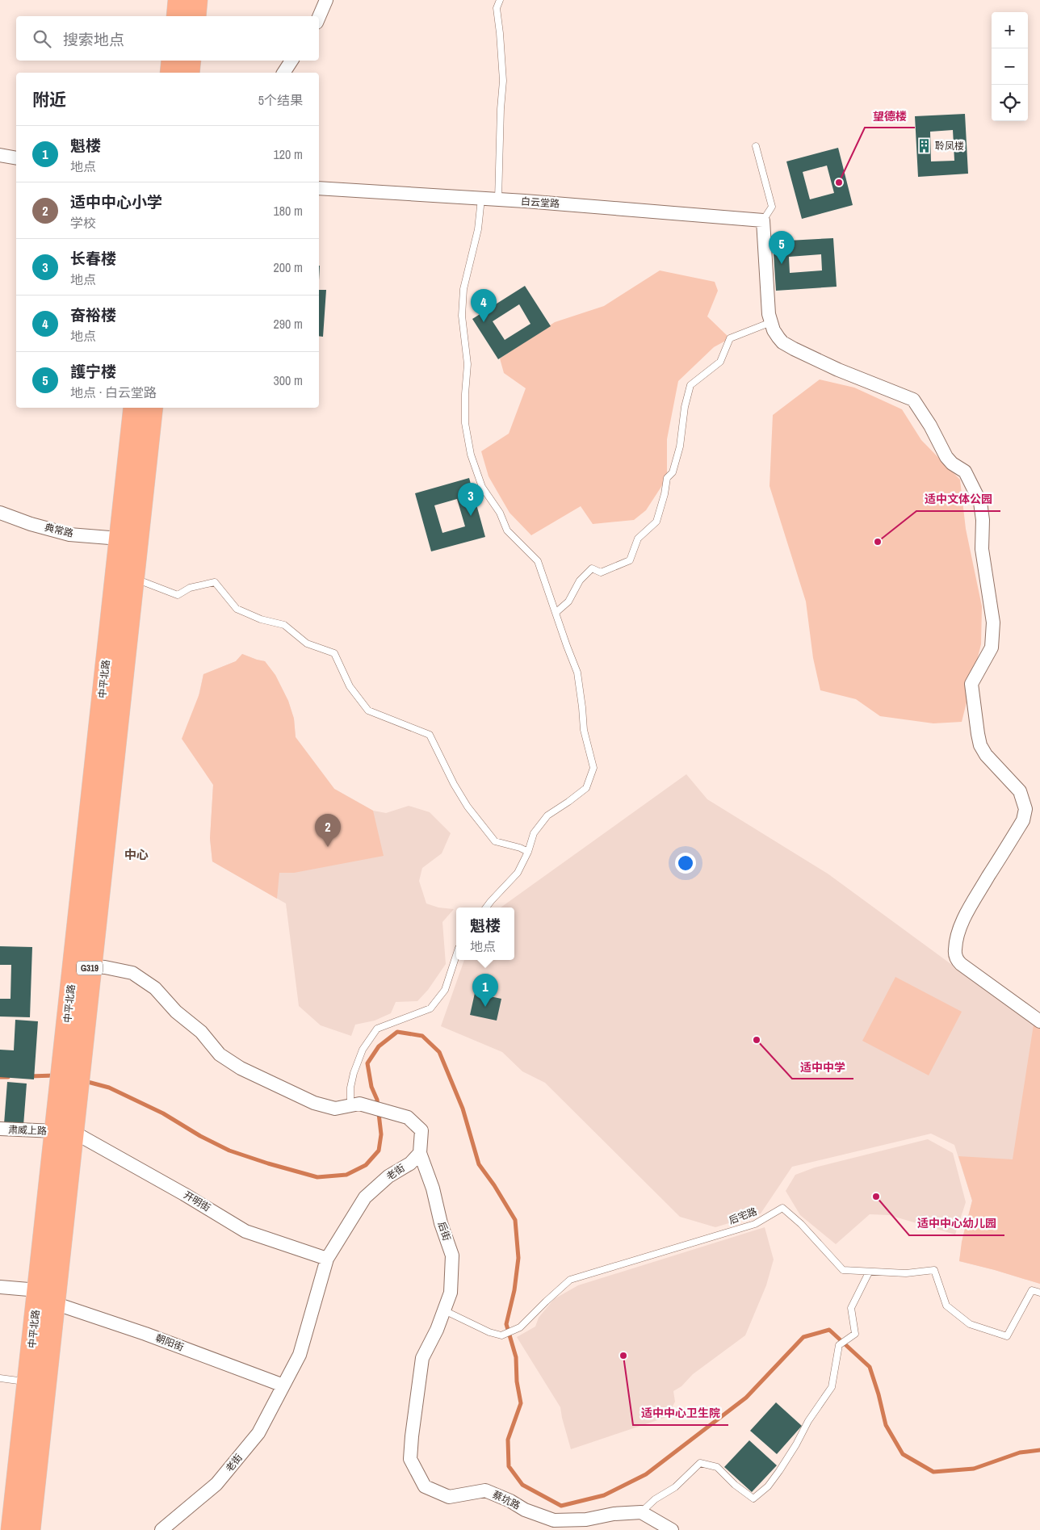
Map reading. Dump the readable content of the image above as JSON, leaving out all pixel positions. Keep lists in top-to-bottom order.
{
  "streets": {
    "highway": ["中平北路", "G319"],
    "street": [
      "白云堂路",
      "典常路",
      "肃威上路",
      "老街",
      "开明街",
      "后街",
      "朝阳街",
      "蔡坑路"
    ],
    "lane": ["后宅路"]
  },
  "crossings": [
    ["典常路", "中平北路"],
    ["中平北路", "G319"],
    ["中平北路", "肃威上路"],
    ["中平北路", "开明街"],
    ["中平北路", "朝阳街"],
    ["G319", "肃威上路"],
    ["G319", "开明街"],
    ["G319", "朝阳街"],
    ["肃威上路", "开明街"],
    ["老街", "开明街"],
    ["老街", "后街"],
    ["老街", "朝阳街"],
    ["后宅路", "后街"],
    ["后宅路", "蔡坑路"],
    ["后街", "蔡坑路"]
  ],
  "districts": ["中心"],
  "places": {
    "building": ["聆凤楼"],
    "other": [
      "望德楼",
      "适中文体公园",
      "适中中学",
      "适中中心幼儿园",
      "适中中心卫生院"
    ]
  },
  "page": {
    "map_buttons": ["+", "−"],
    "search": "搜索地点",
    "heading": ["附近", "5个结果"],
    "list": [
      {
        "mark": "1",
        "name": "魁楼",
        "note": "地点",
        "value": "120 m"
      },
      {
        "mark": "2",
        "name": "适中中心小学",
        "note": "学校",
        "value": "180 m"
      },
      {
        "mark": "3",
        "name": "长春楼",
        "note": "地点",
        "value": "200 m"
      },
      {
        "mark": "4",
        "name": "奋裕楼",
        "note": "地点",
        "value": "290 m"
      },
      {
        "mark": "5",
        "name": "護宁楼",
        "note": "地点 · 白云堂路",
        "value": "300 m"
      }
    ],
    "pins": [
      "5",
      "4",
      "3",
      "2",
      "1"
    ],
    "popup": ["魁楼", "地点"]
  }
}
